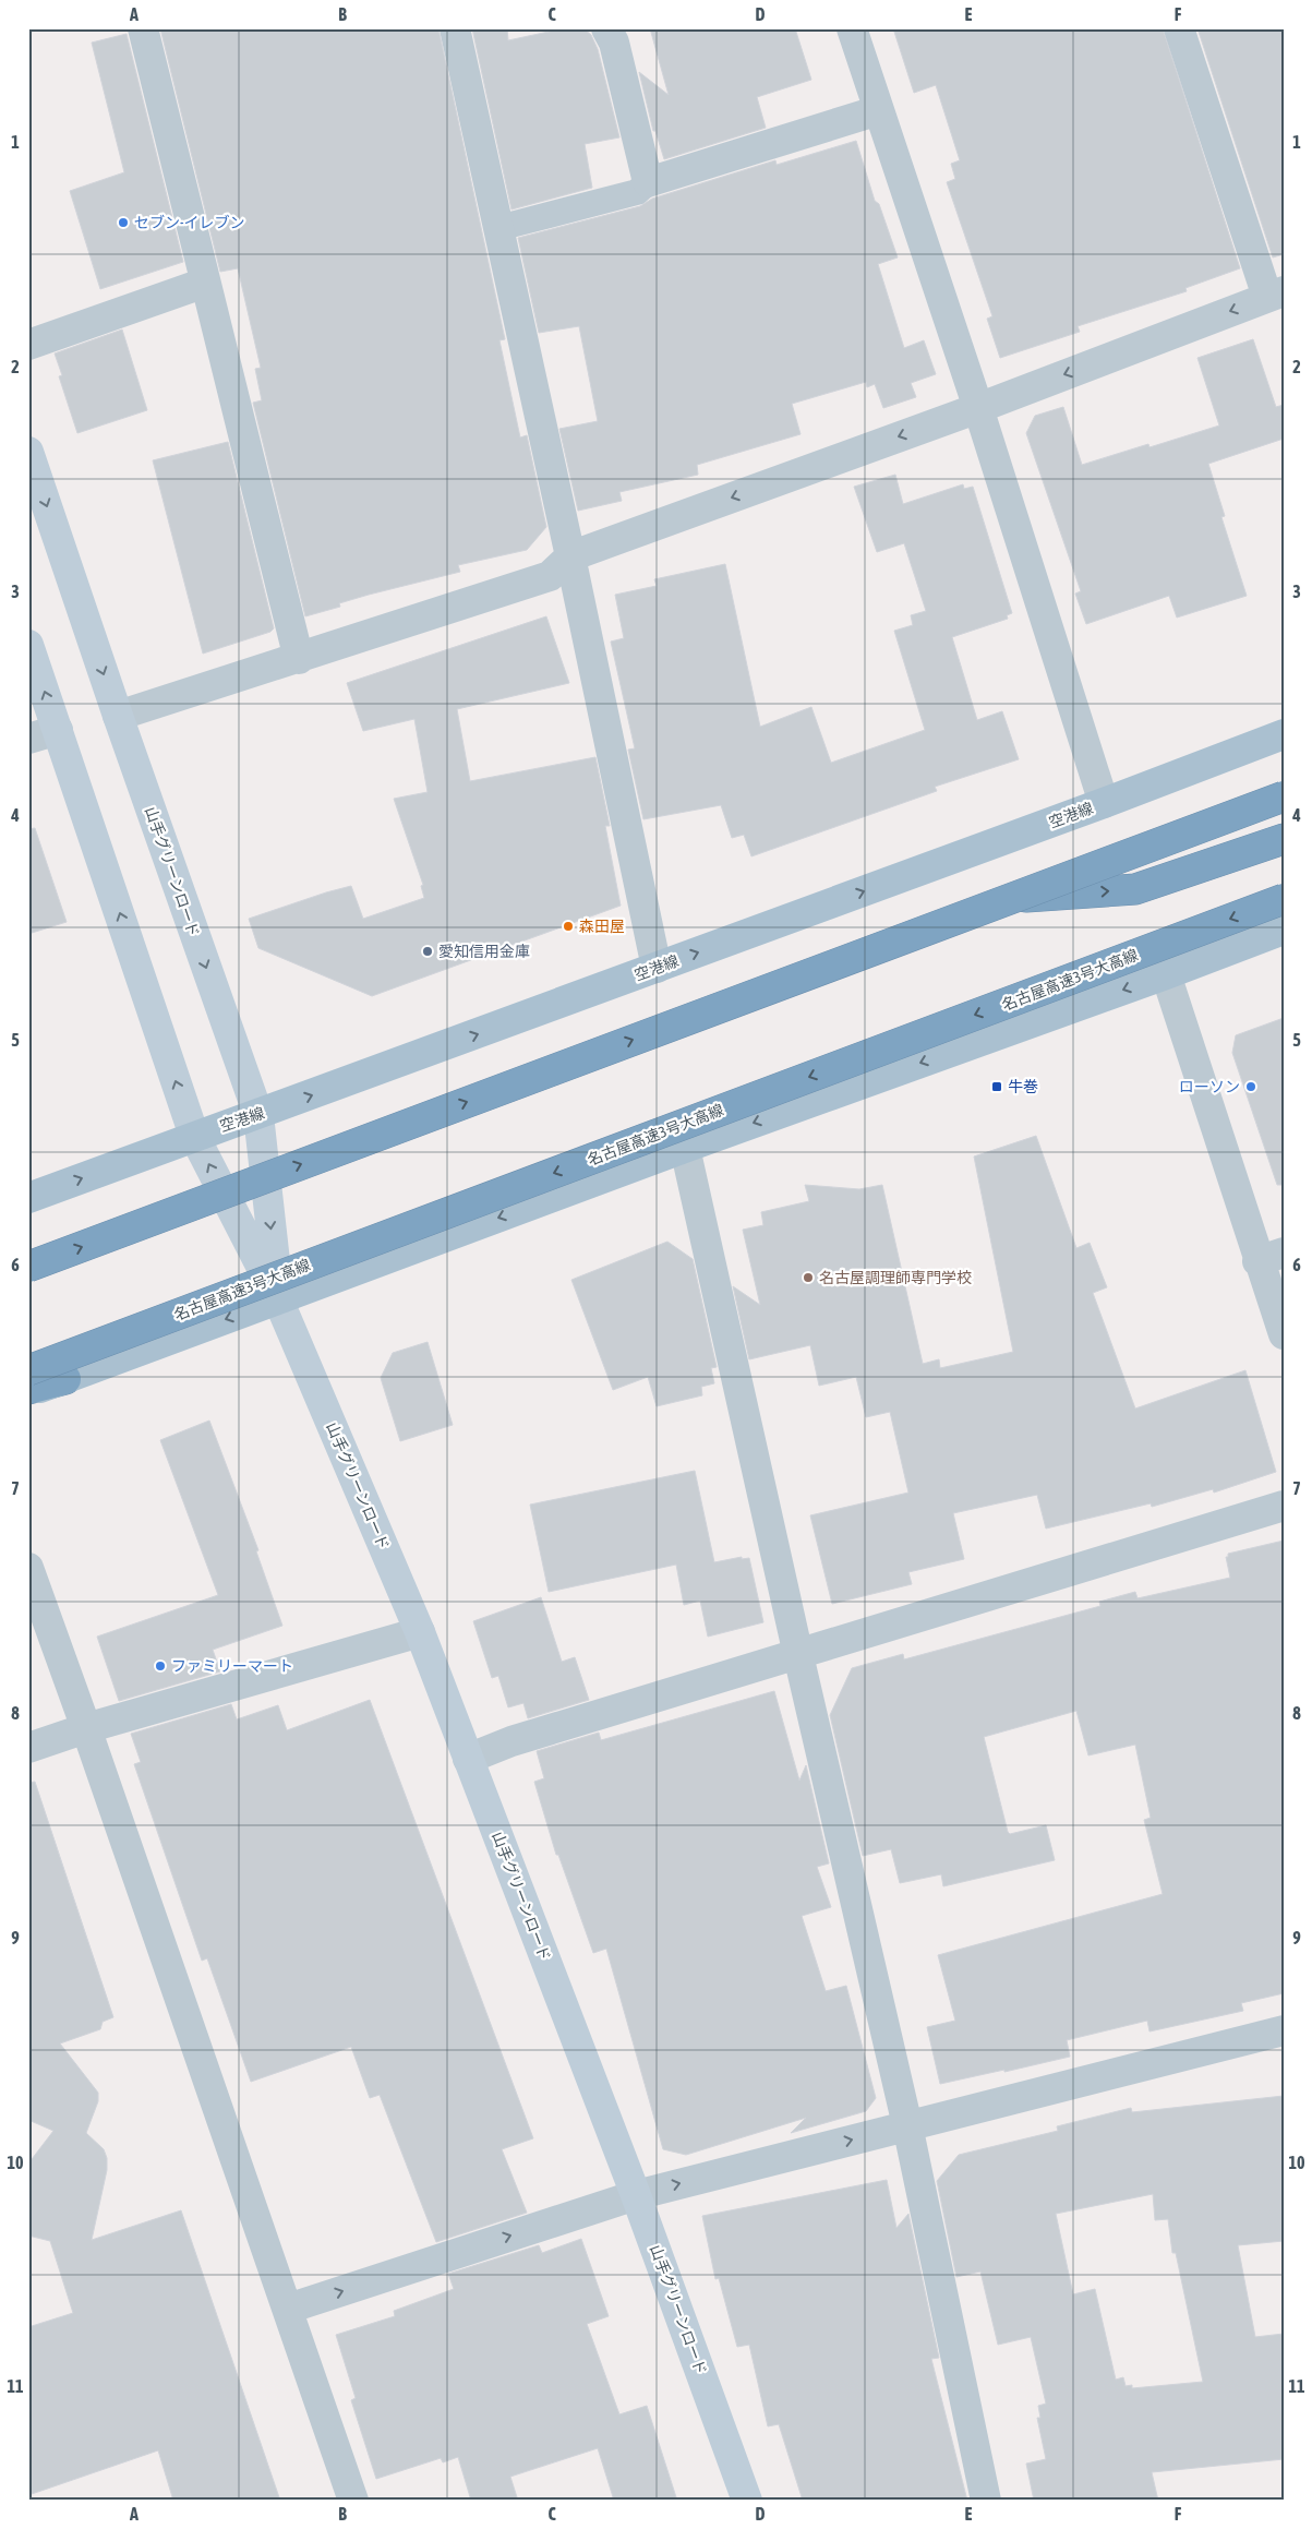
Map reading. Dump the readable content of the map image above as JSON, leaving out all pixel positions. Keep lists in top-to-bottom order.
{
  "streets": {
    "highway": ["名古屋高速3号大高線"],
    "main road": ["空港線"],
    "street": ["山手グリーンロード"]
  },
  "crossings": [
    ["空港線", "山手グリーンロード"]
  ],
  "places": {
    "other": [
      "セブン-イレブン",
      "森田屋",
      "愛知信用金庫",
      "ローソン",
      "名古屋調理師専門学校",
      "ファミリーマート"
    ],
    "transit": ["牛巻"]
  },
  "grid": {
    "columns": [
      "A",
      "B",
      "C",
      "D",
      "E",
      "F"
    ],
    "rows": [
      "1",
      "2",
      "3",
      "4",
      "5",
      "6",
      "7",
      "8",
      "9",
      "10",
      "11"
    ]
  }
}
